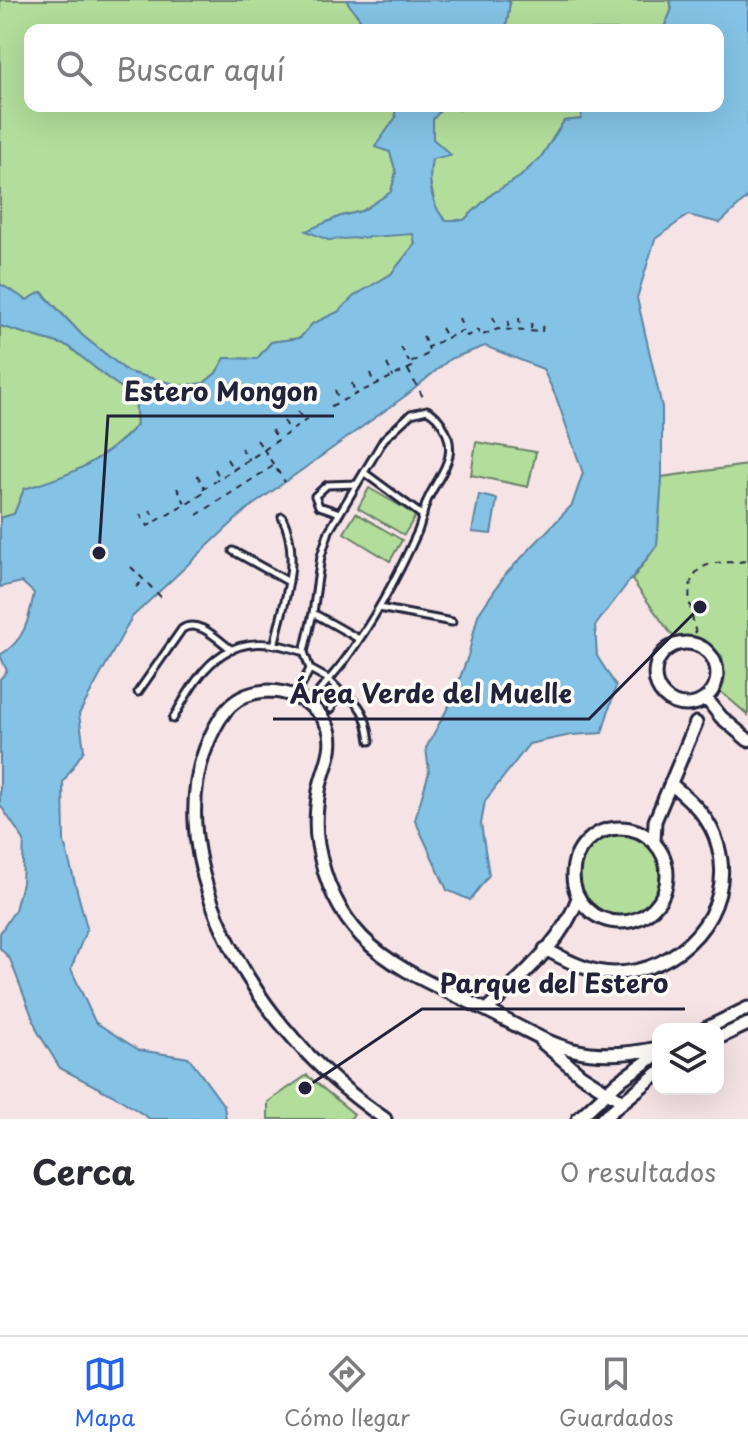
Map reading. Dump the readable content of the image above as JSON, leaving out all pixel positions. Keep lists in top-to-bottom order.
{
  "places": ["Estero Mongon", "Área Verde del Muelle", "Parque del Estero"],
  "page": {
    "search": "Buscar aquí",
    "heading": ["Cerca", "0 resultados"],
    "nav": ["Mapa", "Cómo llegar", "Guardados"]
  }
}
